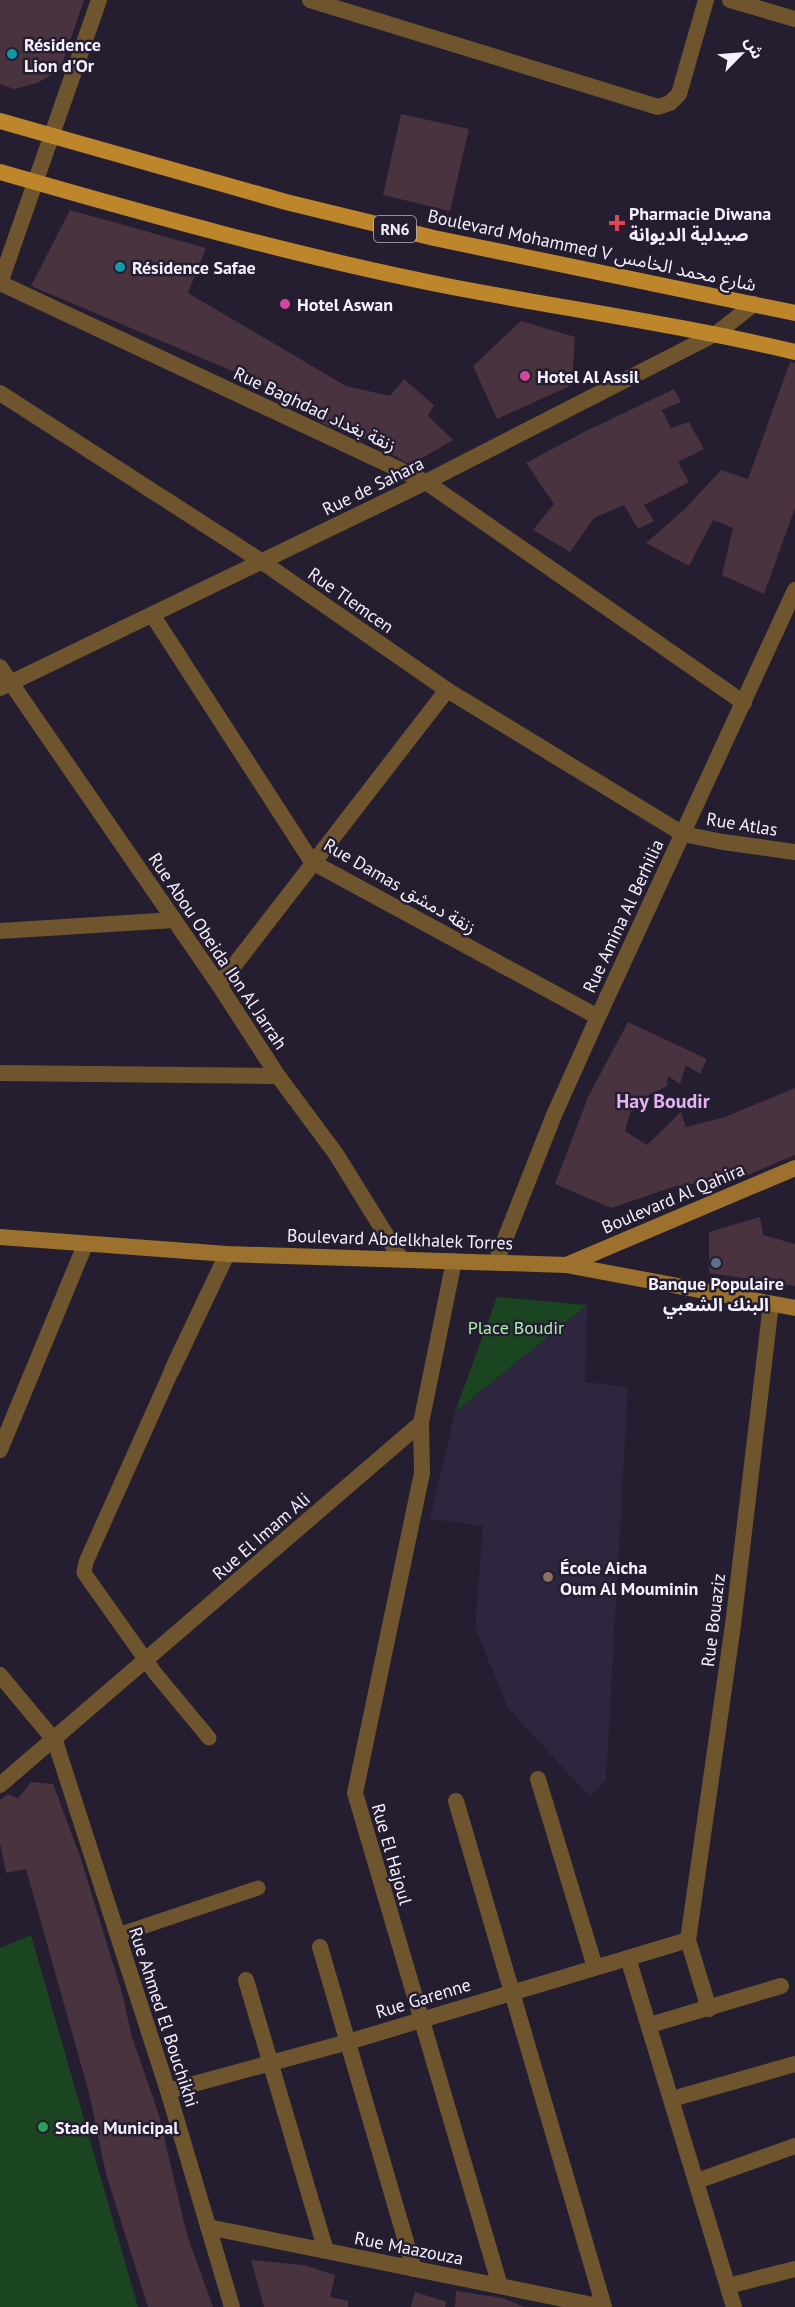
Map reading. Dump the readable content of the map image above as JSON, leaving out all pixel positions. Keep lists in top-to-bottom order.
{
  "streets": {
    "main road": [
      "RN6",
      "Boulevard Mohammed V شارع محمد الخامس",
      "Boulevard Al Qahira",
      "Boulevard Abdelkhalek Torres"
    ],
    "street": [
      "Rue Baghdad زنقة بغداد",
      "Rue de Sahara",
      "Rue Tlemcen",
      "Rue Atlas",
      "Rue Damas زنقة دمشق",
      "Rue Amina Al Berhilia",
      "Rue Abou Obeida Ibn Al Jarrah",
      "Rue El Imam Ali",
      "Rue Bouaziz",
      "Rue El Hajoul",
      "Rue Garenne",
      "Rue Ahmed El Bouchikhi",
      "Rue Maazouza"
    ]
  },
  "crossings": [
    ["RN6", "Rue de Sahara"],
    ["Boulevard Mohammed V شارع محمد الخامس", "Rue de Sahara"],
    ["Rue Baghdad زنقة بغداد", "Rue de Sahara"],
    ["Rue Baghdad زنقة بغداد", "Rue Amina Al Berhilia"],
    ["Rue de Sahara", "Rue Tlemcen"],
    ["Rue de Sahara", "Rue Damas زنقة دمشق"],
    ["Rue de Sahara", "Rue Abou Obeida Ibn Al Jarrah"],
    ["Rue Tlemcen", "Rue Atlas"],
    ["Rue Tlemcen", "Rue Amina Al Berhilia"],
    ["Rue Atlas", "Rue Amina Al Berhilia"],
    ["Rue Damas زنقة دمشق", "Rue Amina Al Berhilia"],
    ["Rue Amina Al Berhilia", "Boulevard Abdelkhalek Torres"],
    ["Rue Abou Obeida Ibn Al Jarrah", "Boulevard Abdelkhalek Torres"],
    ["Boulevard Al Qahira", "Boulevard Abdelkhalek Torres"],
    ["Boulevard Abdelkhalek Torres", "Rue Bouaziz"],
    ["Rue El Imam Ali", "Rue El Hajoul"],
    ["Rue El Imam Ali", "Rue Ahmed El Bouchikhi"],
    ["Rue Bouaziz", "Rue Garenne"],
    ["Rue El Hajoul", "Rue Garenne"],
    ["Rue El Hajoul", "Rue Maazouza"],
    ["Rue Garenne", "Rue Ahmed El Bouchikhi"],
    ["Rue Ahmed El Bouchikhi", "Rue Maazouza"]
  ],
  "districts": ["Hay Boudir"],
  "parks": ["Place Boudir"],
  "places": {
    "other": [
      "Résidence Lion d'Or",
      "Résidence Safae",
      "Hotel Aswan",
      "Hotel Al Assil",
      "Banque Populaire البنك الشعبي",
      "École Aicha Oum Al Mouminin",
      "Stade Municipal"
    ],
    "health": ["Pharmacie Diwana صيدلية الديوانة"]
  },
  "north": "top right"
}
